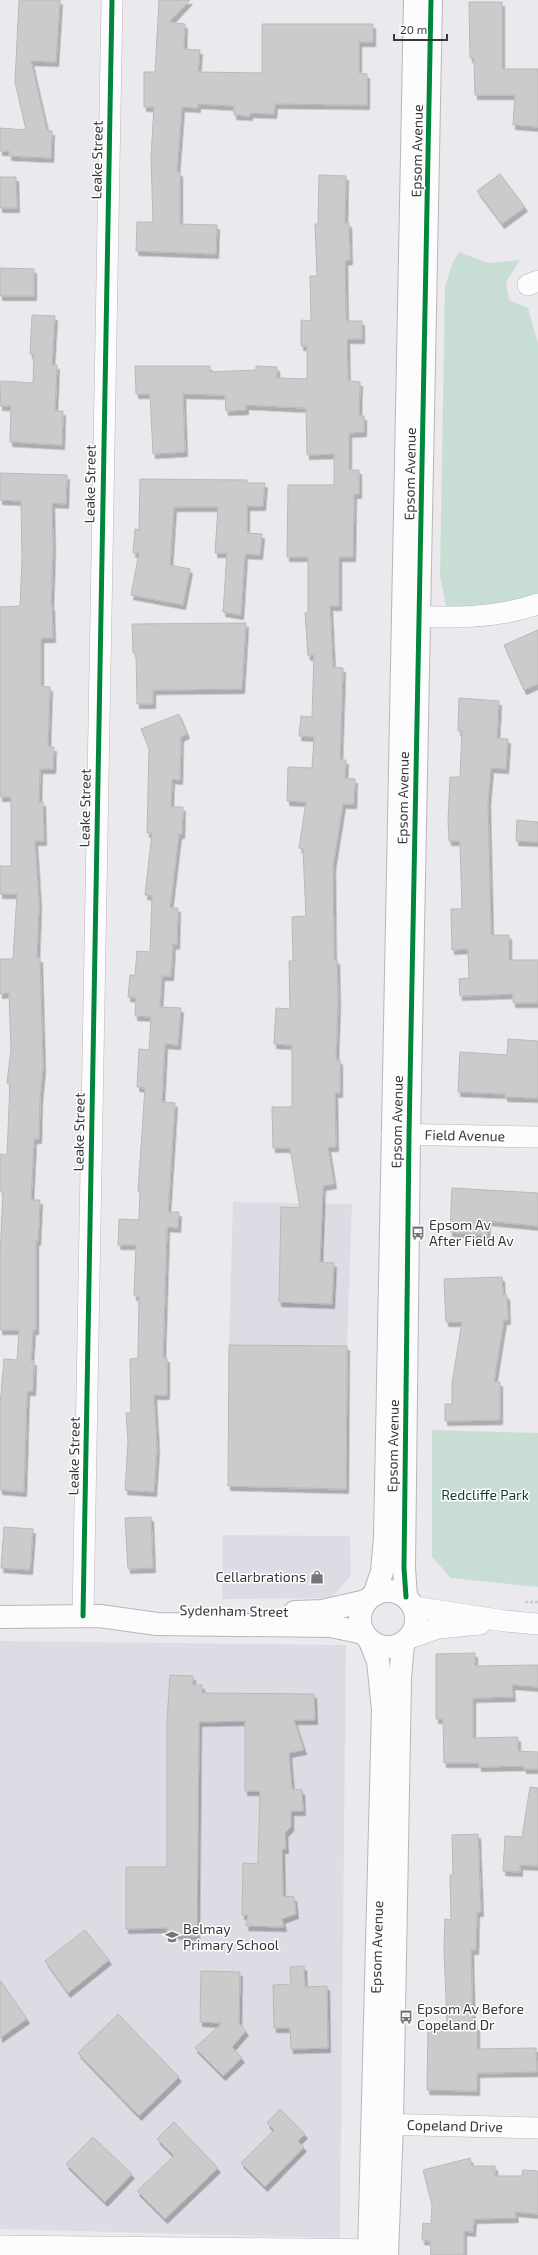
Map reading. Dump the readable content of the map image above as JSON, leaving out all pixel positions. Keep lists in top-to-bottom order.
{
  "streets": {
    "street": [
      "Epsom Avenue",
      "Leake Street",
      "Field Avenue",
      "Sydenham Street",
      "Copeland Drive"
    ]
  },
  "crossings": [
    ["Epsom Avenue", "Field Avenue"],
    ["Epsom Avenue", "Sydenham Street"],
    ["Epsom Avenue", "Copeland Drive"],
    ["Leake Street", "Sydenham Street"]
  ],
  "parks": ["Redcliffe Park"],
  "places": {
    "bus stop": ["Epsom Av After Field Av", "Epsom Av Before Copeland Dr"],
    "shop": ["Cellarbrations"],
    "school or university": ["Belmay Primary School"]
  },
  "scale_bar": "20 m"
}
